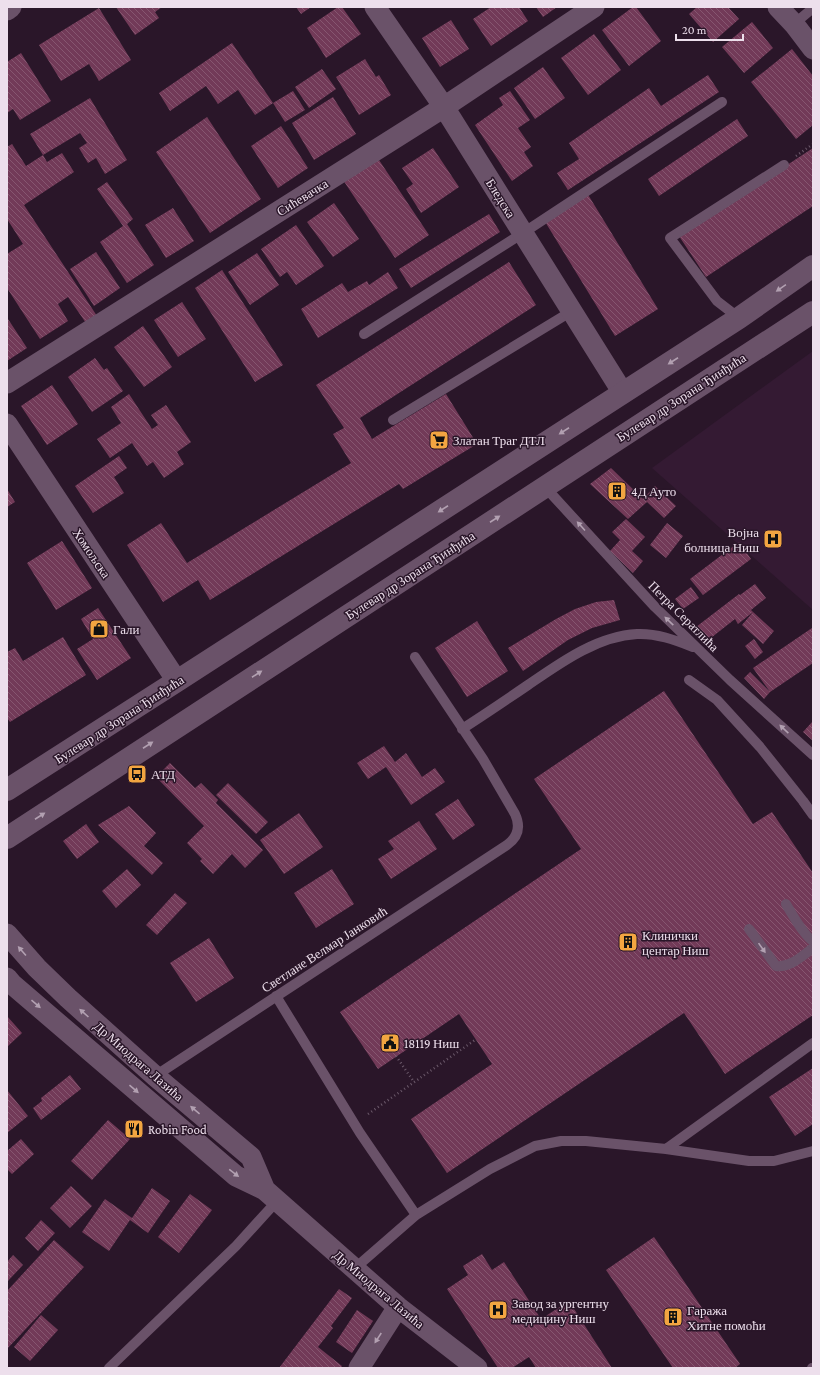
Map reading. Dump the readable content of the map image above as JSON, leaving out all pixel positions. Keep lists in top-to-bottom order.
{
  "streets": {
    "main road": ["Булевар др Зорана Ђинђића"],
    "street": [
      "Сићевачка",
      "Бледска",
      "Хомољска",
      "Др Миодрага Лазића"
    ],
    "lane": ["Петра Сератлића", "Светлане Велмар Јанковић"]
  },
  "crossings": [
    ["Сићевачка", "Бледска"],
    ["Бледска", "Булевар др Зорана Ђинђића"],
    ["Булевар др Зорана Ђинђића", "Хомољска"],
    ["Булевар др Зорана Ђинђића", "Петра Сератлића"],
    ["Светлане Велмар Јанковић", "Др Миодрага Лазића"]
  ],
  "places": {
    "supermarket": ["Златан Траг ДТЛ"],
    "building": ["4Д Ауто", "Клинички центар Ниш", "Гаража Хитне помоћи"],
    "hospital": ["Војна болница Ниш", "Завод за ургентну медицину Ниш"],
    "shop": ["Гали"],
    "bus stop": ["АТД"],
    "public building": ["18119 Ниш"],
    "restaurant": ["Robin Food"]
  },
  "scale_bar": "20 m"
}
